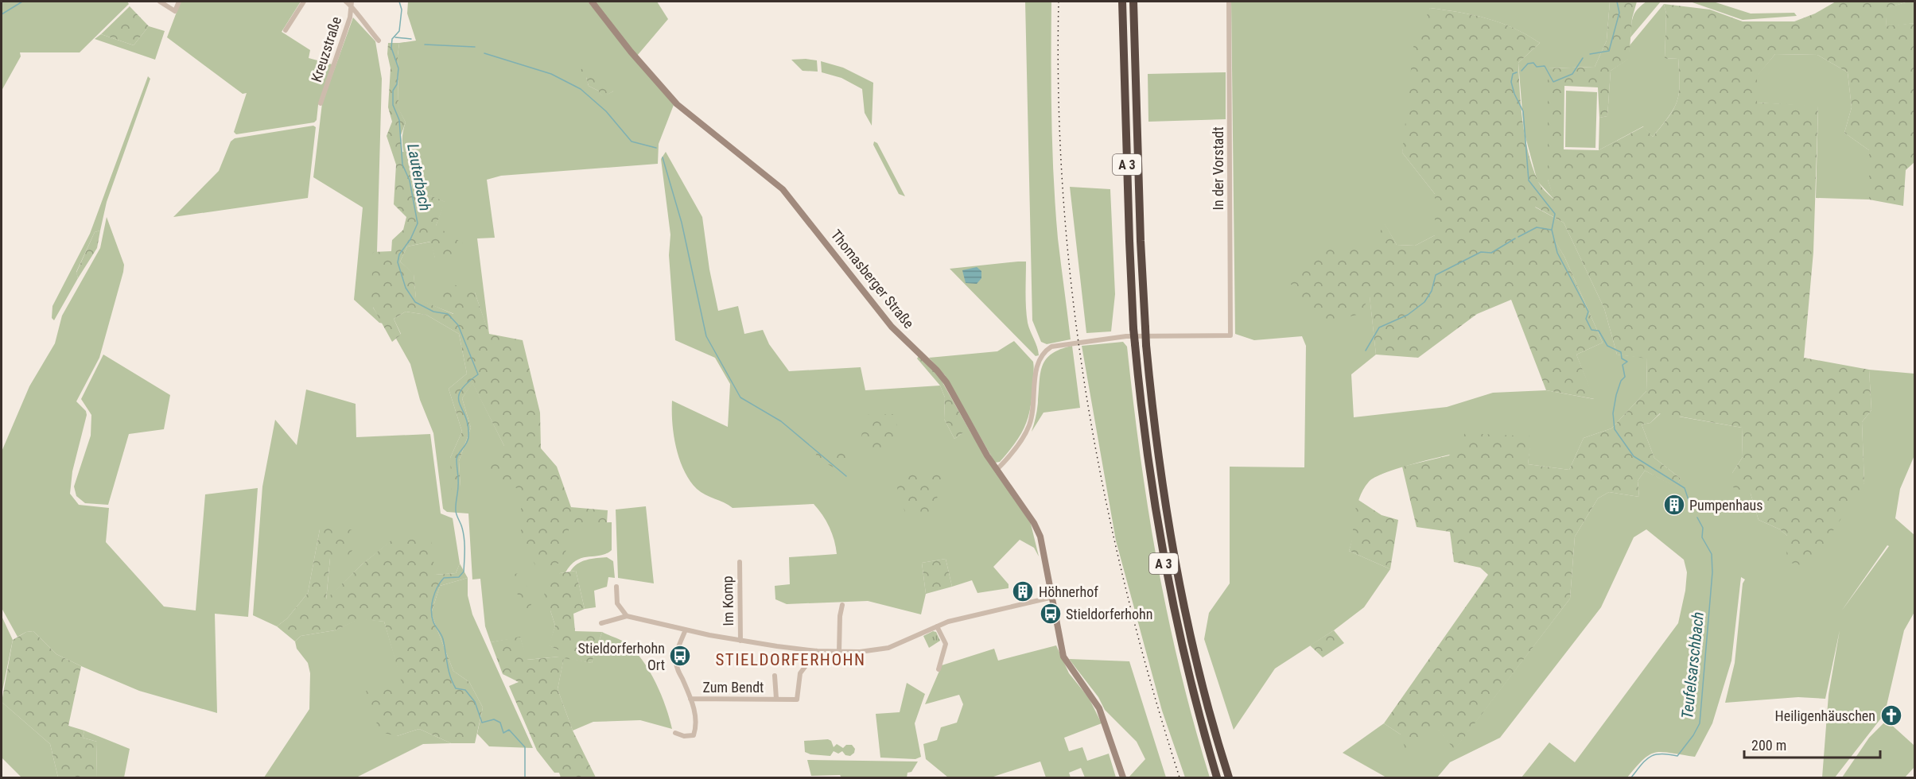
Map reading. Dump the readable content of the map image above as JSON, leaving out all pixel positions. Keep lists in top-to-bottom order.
{
  "streets": {
    "highway": ["A 3"],
    "main road": ["Thomasberger Straße"],
    "street": [
      "Kreuzstraße",
      "In der Vorstadt",
      "Im Komp",
      "Zum Bendt"
    ]
  },
  "crossings": [
    ["In der Vorstadt", "Thomasberger Straße"]
  ],
  "districts": ["STIELDORFERHOHN"],
  "water": ["Lauterbach", "Teufelsarschbach"],
  "places": {
    "building": ["Pumpenhaus", "Höhnerhof"],
    "bus stop": ["Stieldorferhohn", "Stieldorferhohn Ort"],
    "church": ["Heiligenhäuschen"]
  },
  "scale_bar": "200 m"
}
